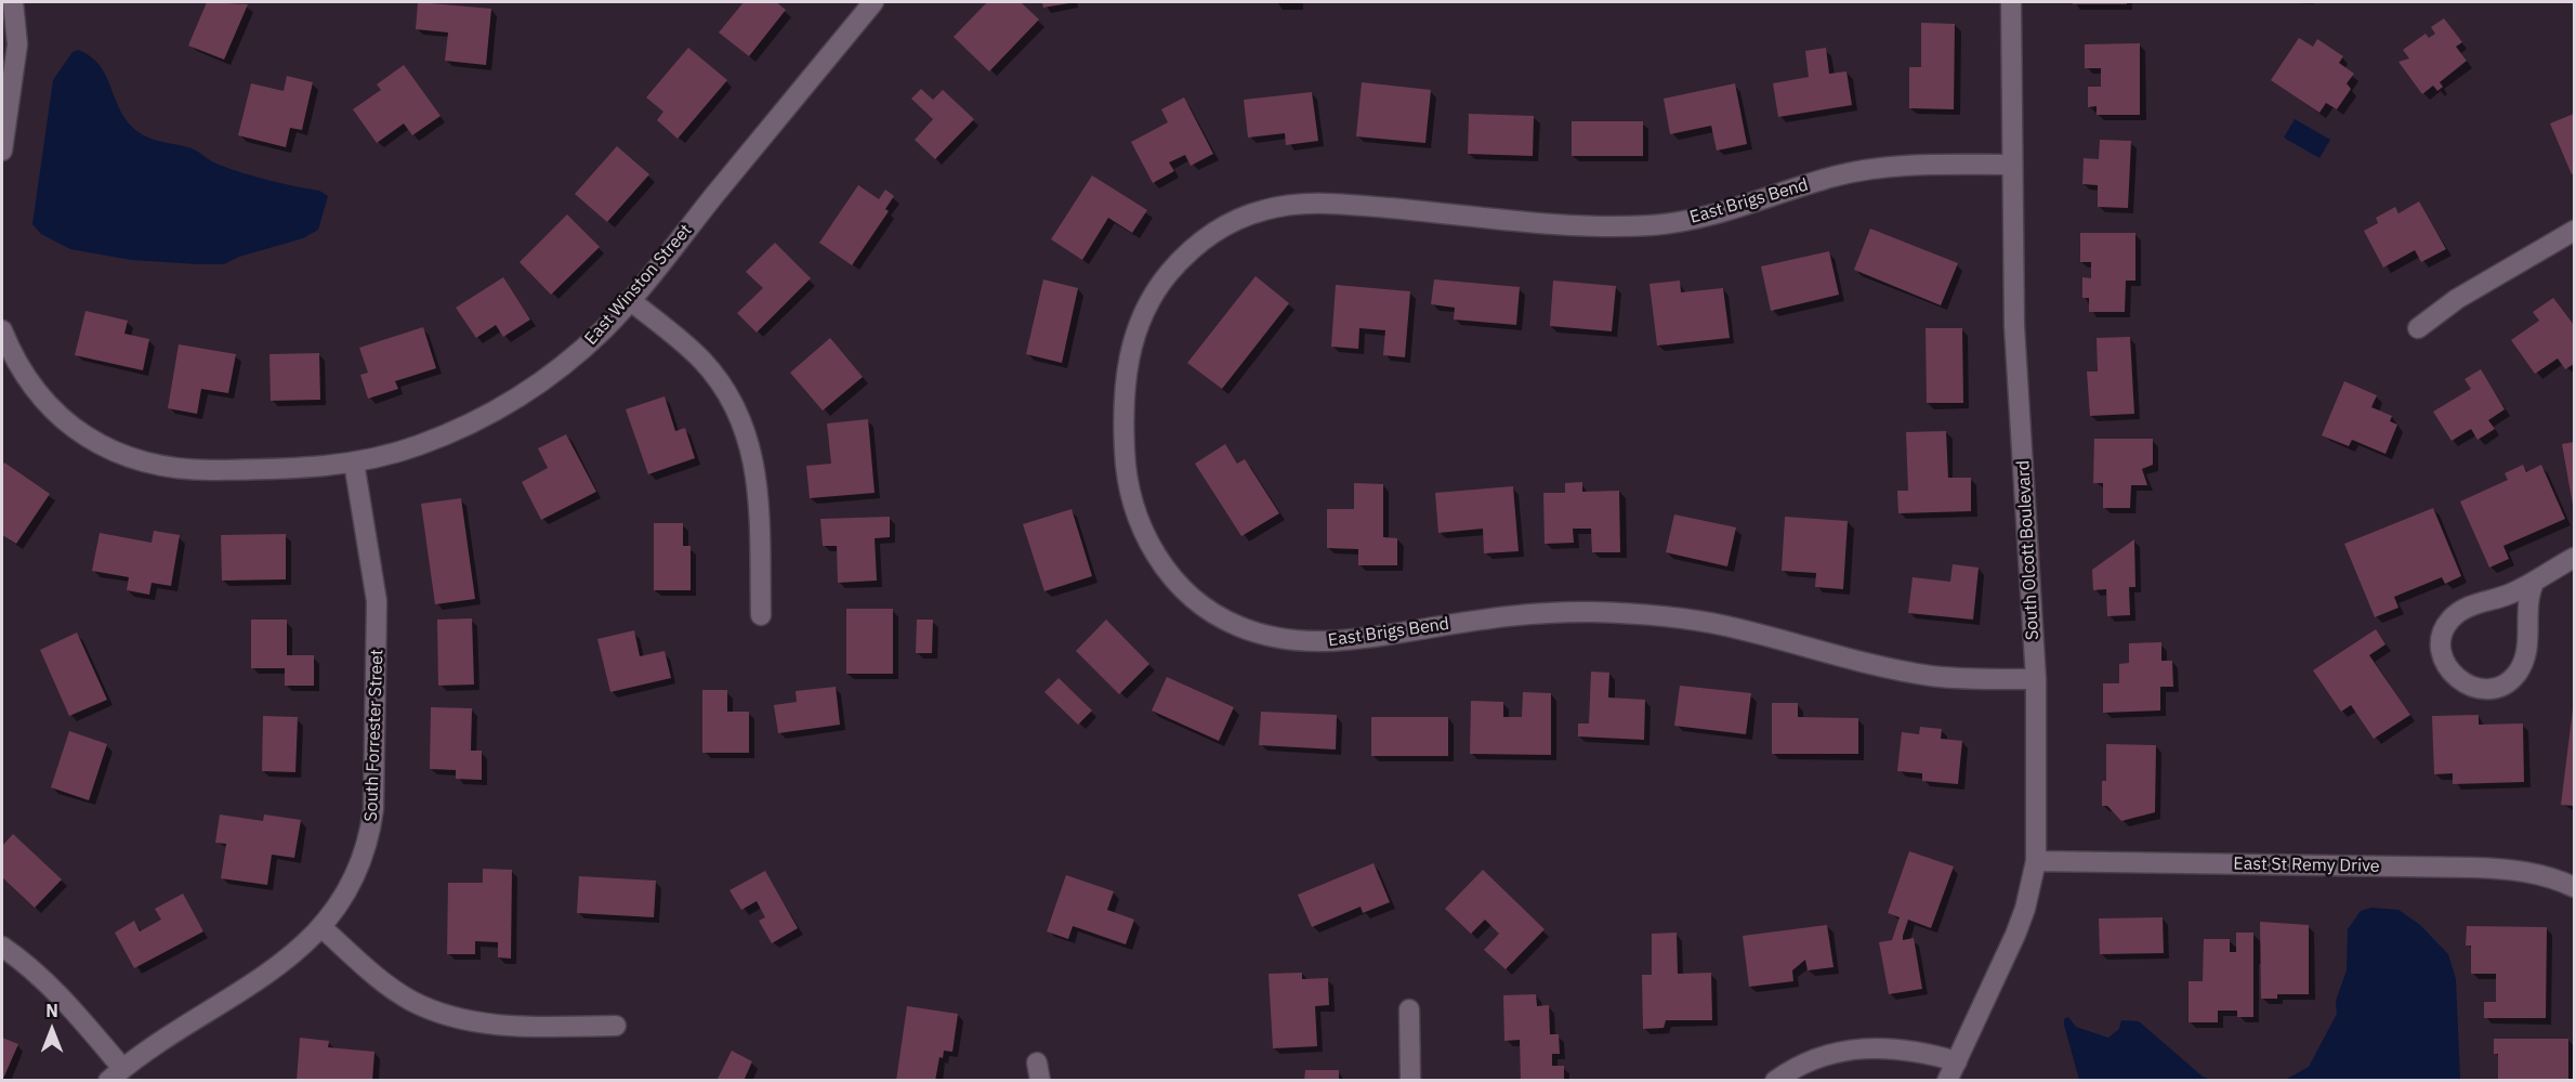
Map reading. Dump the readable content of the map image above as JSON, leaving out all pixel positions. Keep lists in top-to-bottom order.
{
  "streets": {
    "street": [
      "East Brigs Bend",
      "East Winston Street",
      "South Olcott Boulevard",
      "South Forrester Street",
      "East St Remy Drive"
    ]
  },
  "crossings": [
    ["East Brigs Bend", "South Olcott Boulevard"],
    ["East Winston Street", "South Forrester Street"],
    ["South Olcott Boulevard", "East St Remy Drive"]
  ],
  "north": "top"
}
